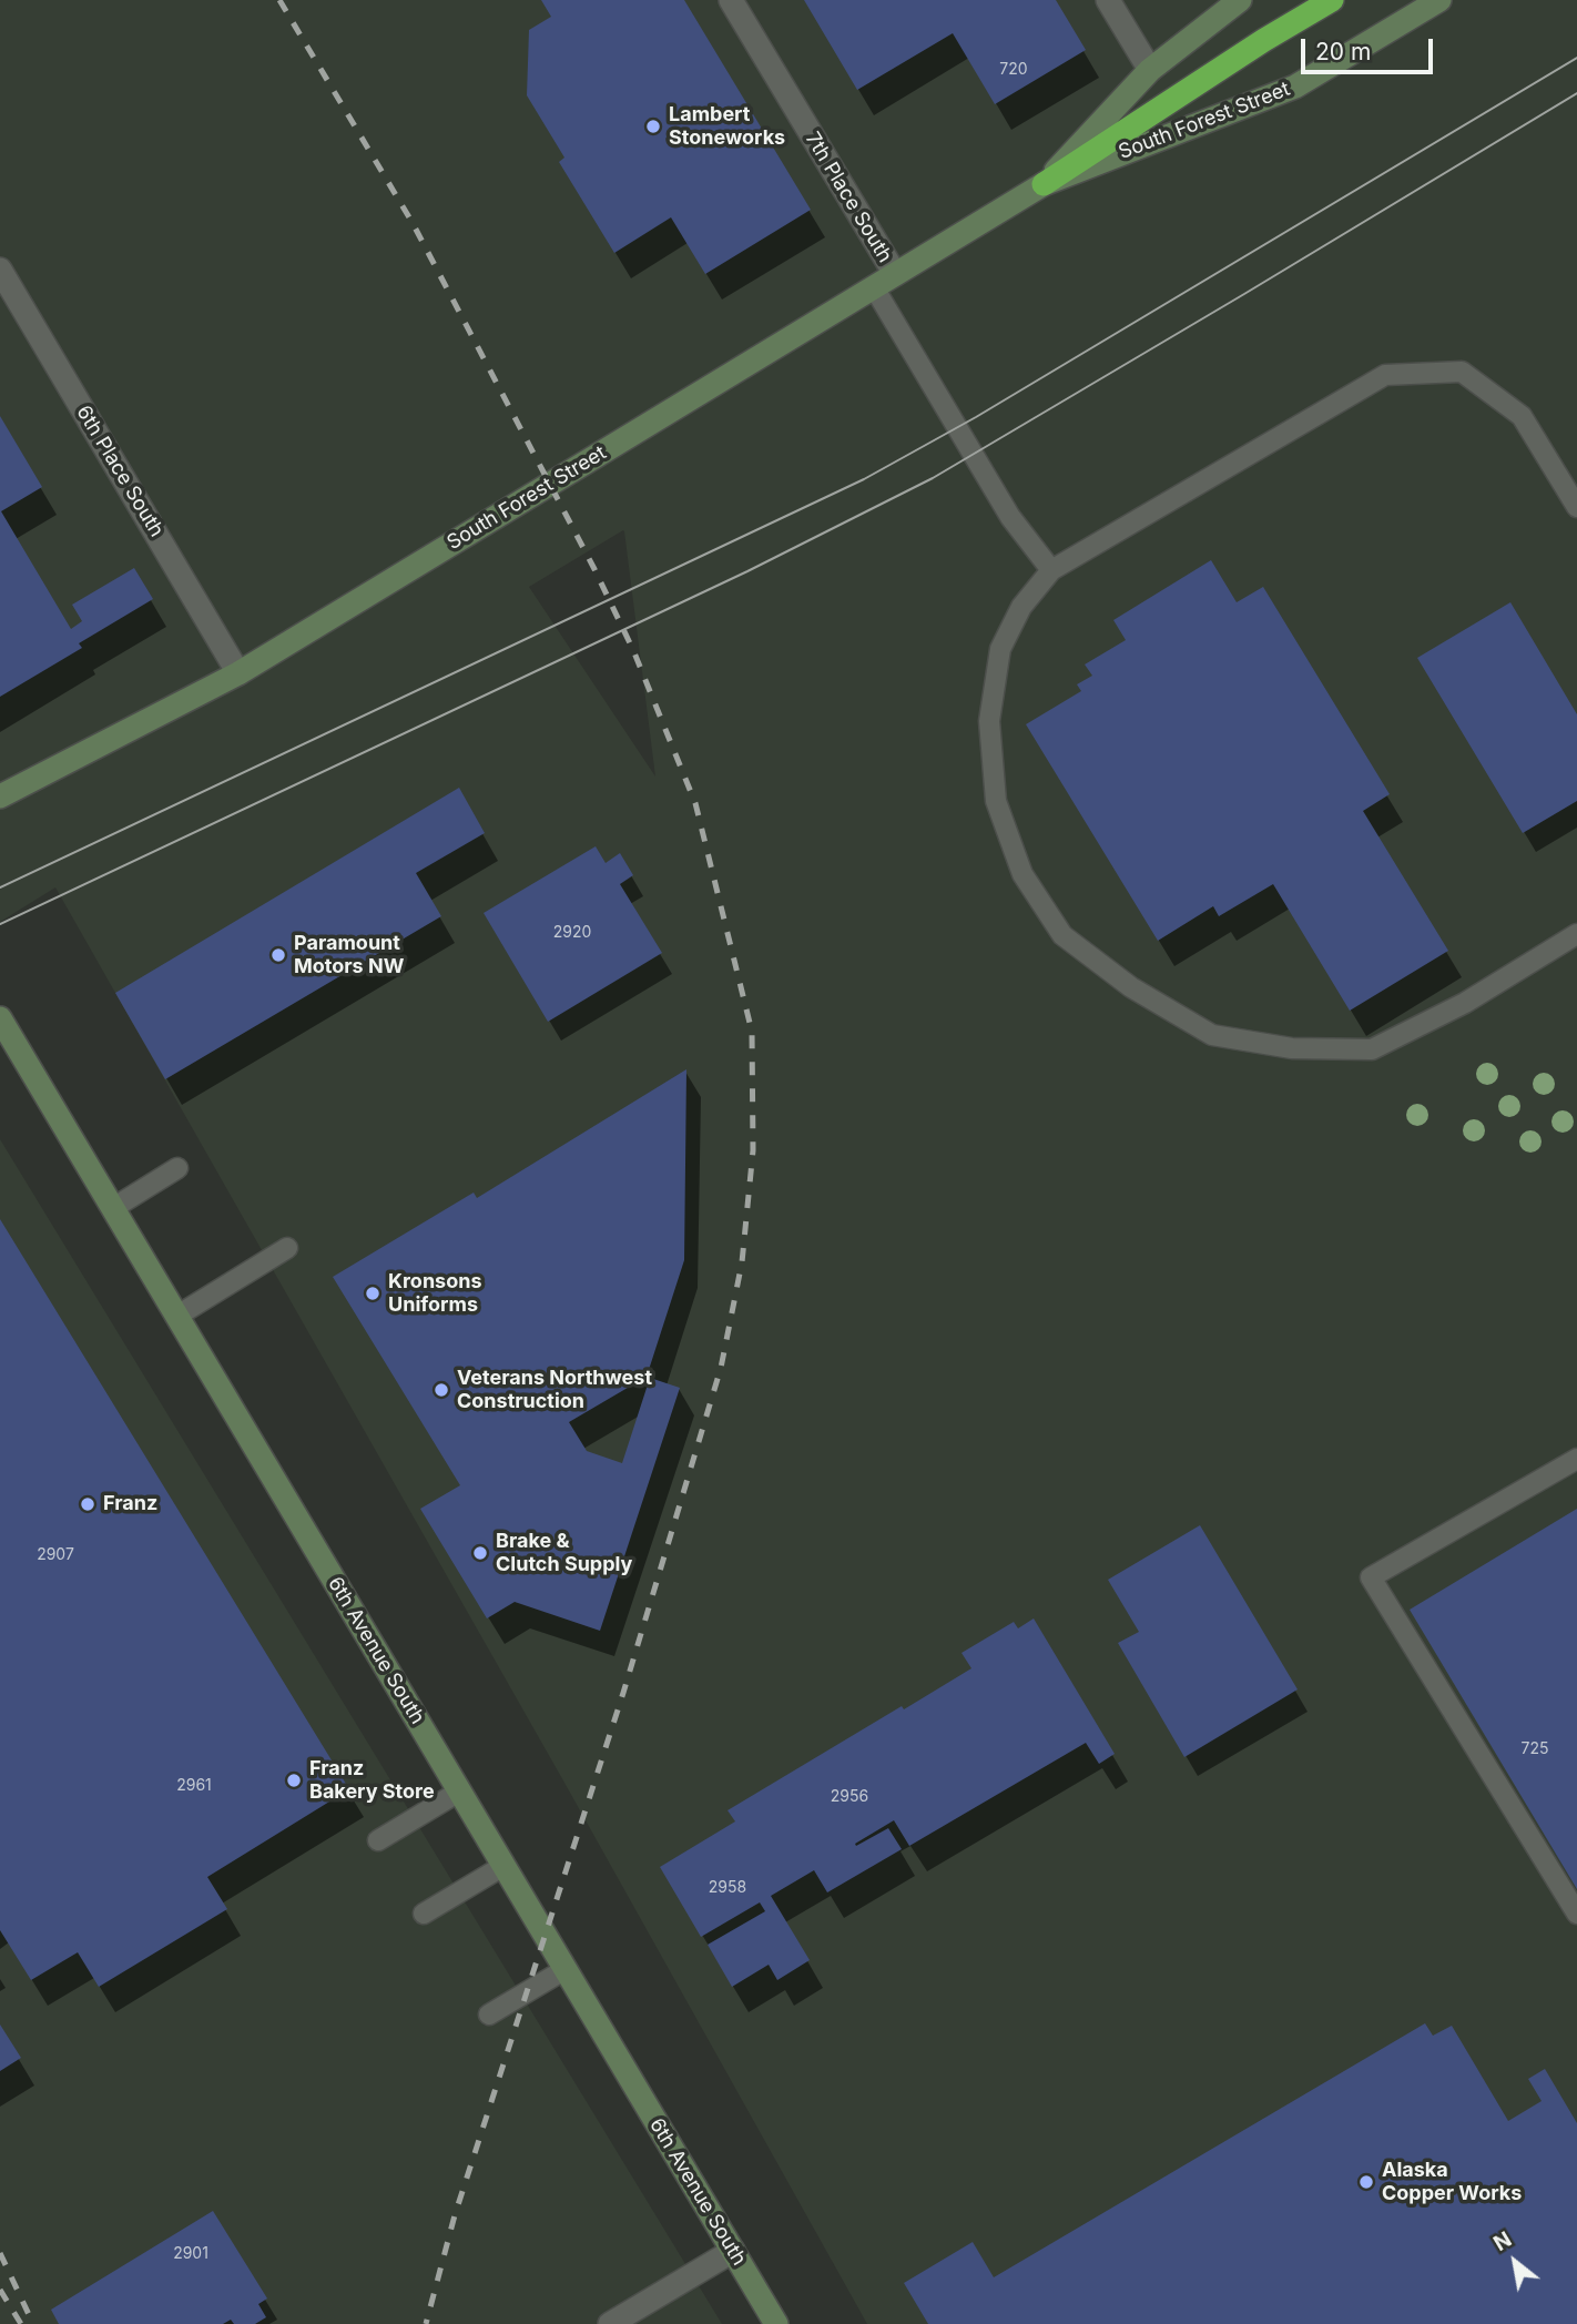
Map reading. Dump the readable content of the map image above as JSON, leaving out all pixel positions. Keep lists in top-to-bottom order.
{
  "streets": {
    "main road": ["South Forest Street", "6th Avenue South"],
    "street": ["7th Place South", "6th Place South"]
  },
  "crossings": [
    ["South Forest Street", "7th Place South"],
    ["South Forest Street", "6th Place South"]
  ],
  "places": [
    "Lambert Stoneworks",
    "Paramount Motors NW",
    "Kronsons Uniforms",
    "Veterans Northwest Construction",
    "Franz",
    "Brake & Clutch Supply",
    "Franz Bakery Store",
    "Alaska Copper Works"
  ],
  "house_numbers": [
    "720",
    "2920",
    "2907",
    "725",
    "2961",
    "2956",
    "2958",
    "2901"
  ],
  "scale_bar": "20 m",
  "north": "top left"
}
